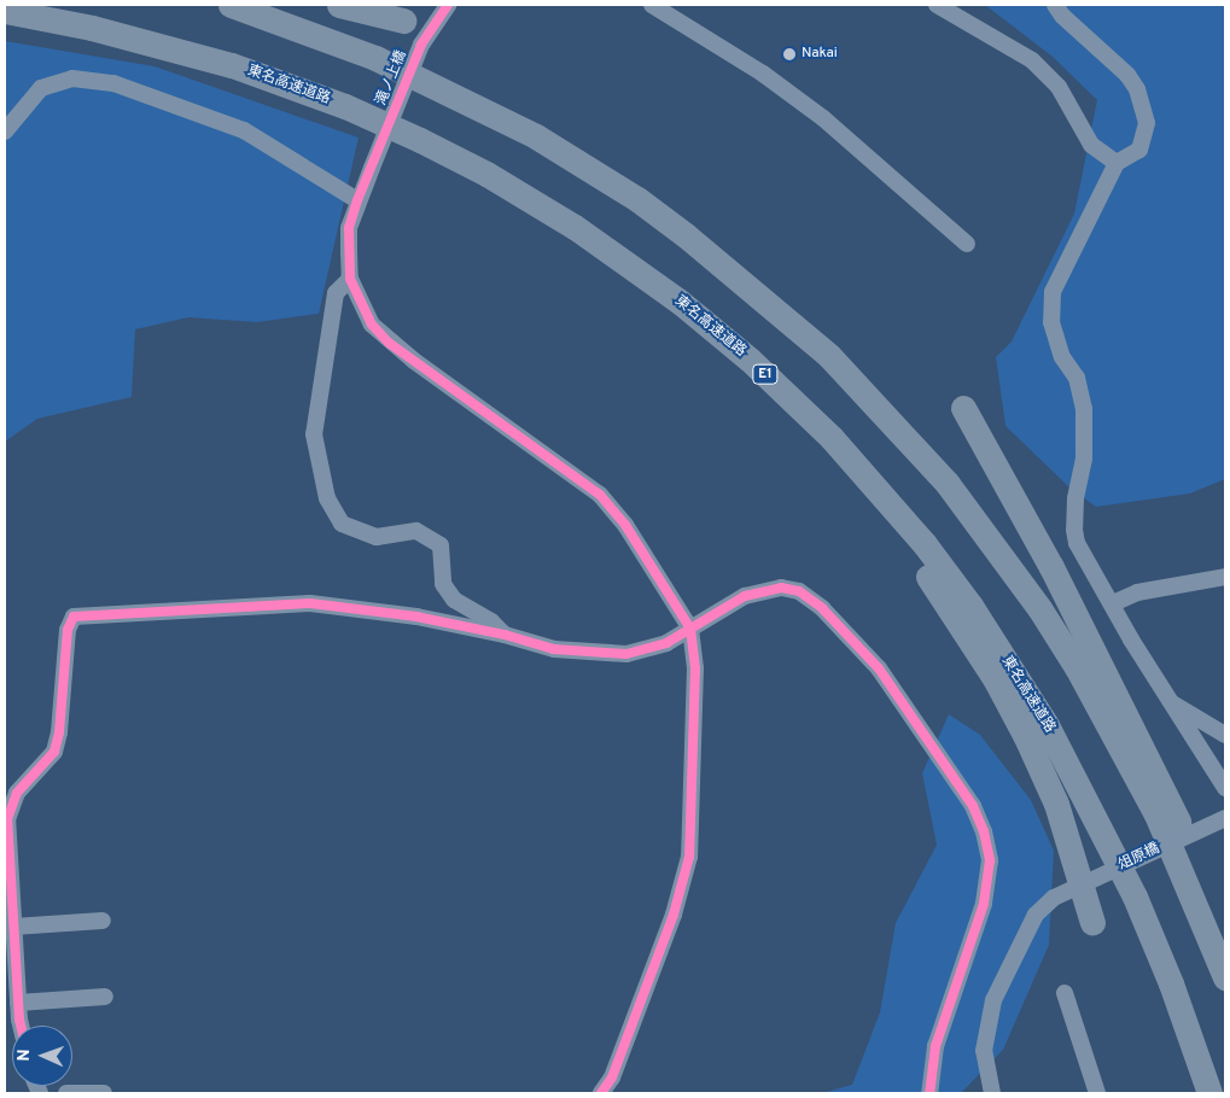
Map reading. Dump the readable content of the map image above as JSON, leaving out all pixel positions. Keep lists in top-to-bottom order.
{
  "streets": {
    "highway": ["東名高速道路", "E1"],
    "street": ["滝ノ上橋", "俎原橋"]
  },
  "places": ["Nakai"],
  "north": "left"
}
